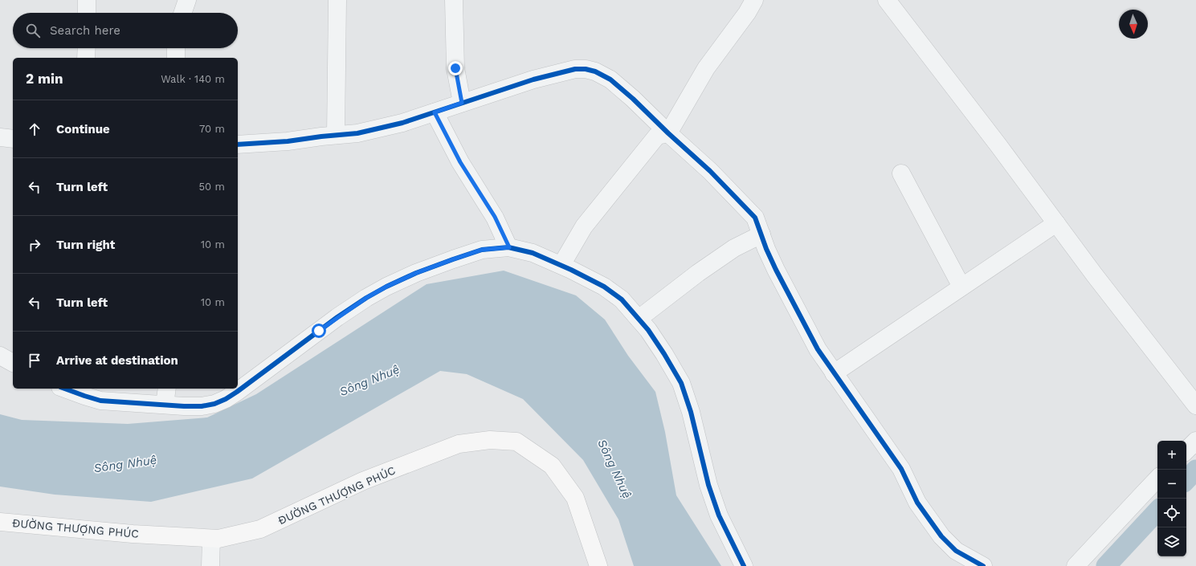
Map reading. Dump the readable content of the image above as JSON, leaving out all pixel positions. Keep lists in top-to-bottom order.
{
  "streets": {
    "street": ["ĐƯỜNG THƯỢNG PHÚC"]
  },
  "water": ["Sông Nhuệ"],
  "north": "bottom",
  "page": {
    "search": "Search here",
    "heading": ["2 min", "Walk · 140 m"],
    "list": [
      ["Continue", "70 m"],
      ["Turn left", "50 m"],
      ["Turn right", "10 m"],
      ["Turn left", "10 m"],
      "Arrive at destination"
    ],
    "map_buttons": ["+", "−"]
  }
}
